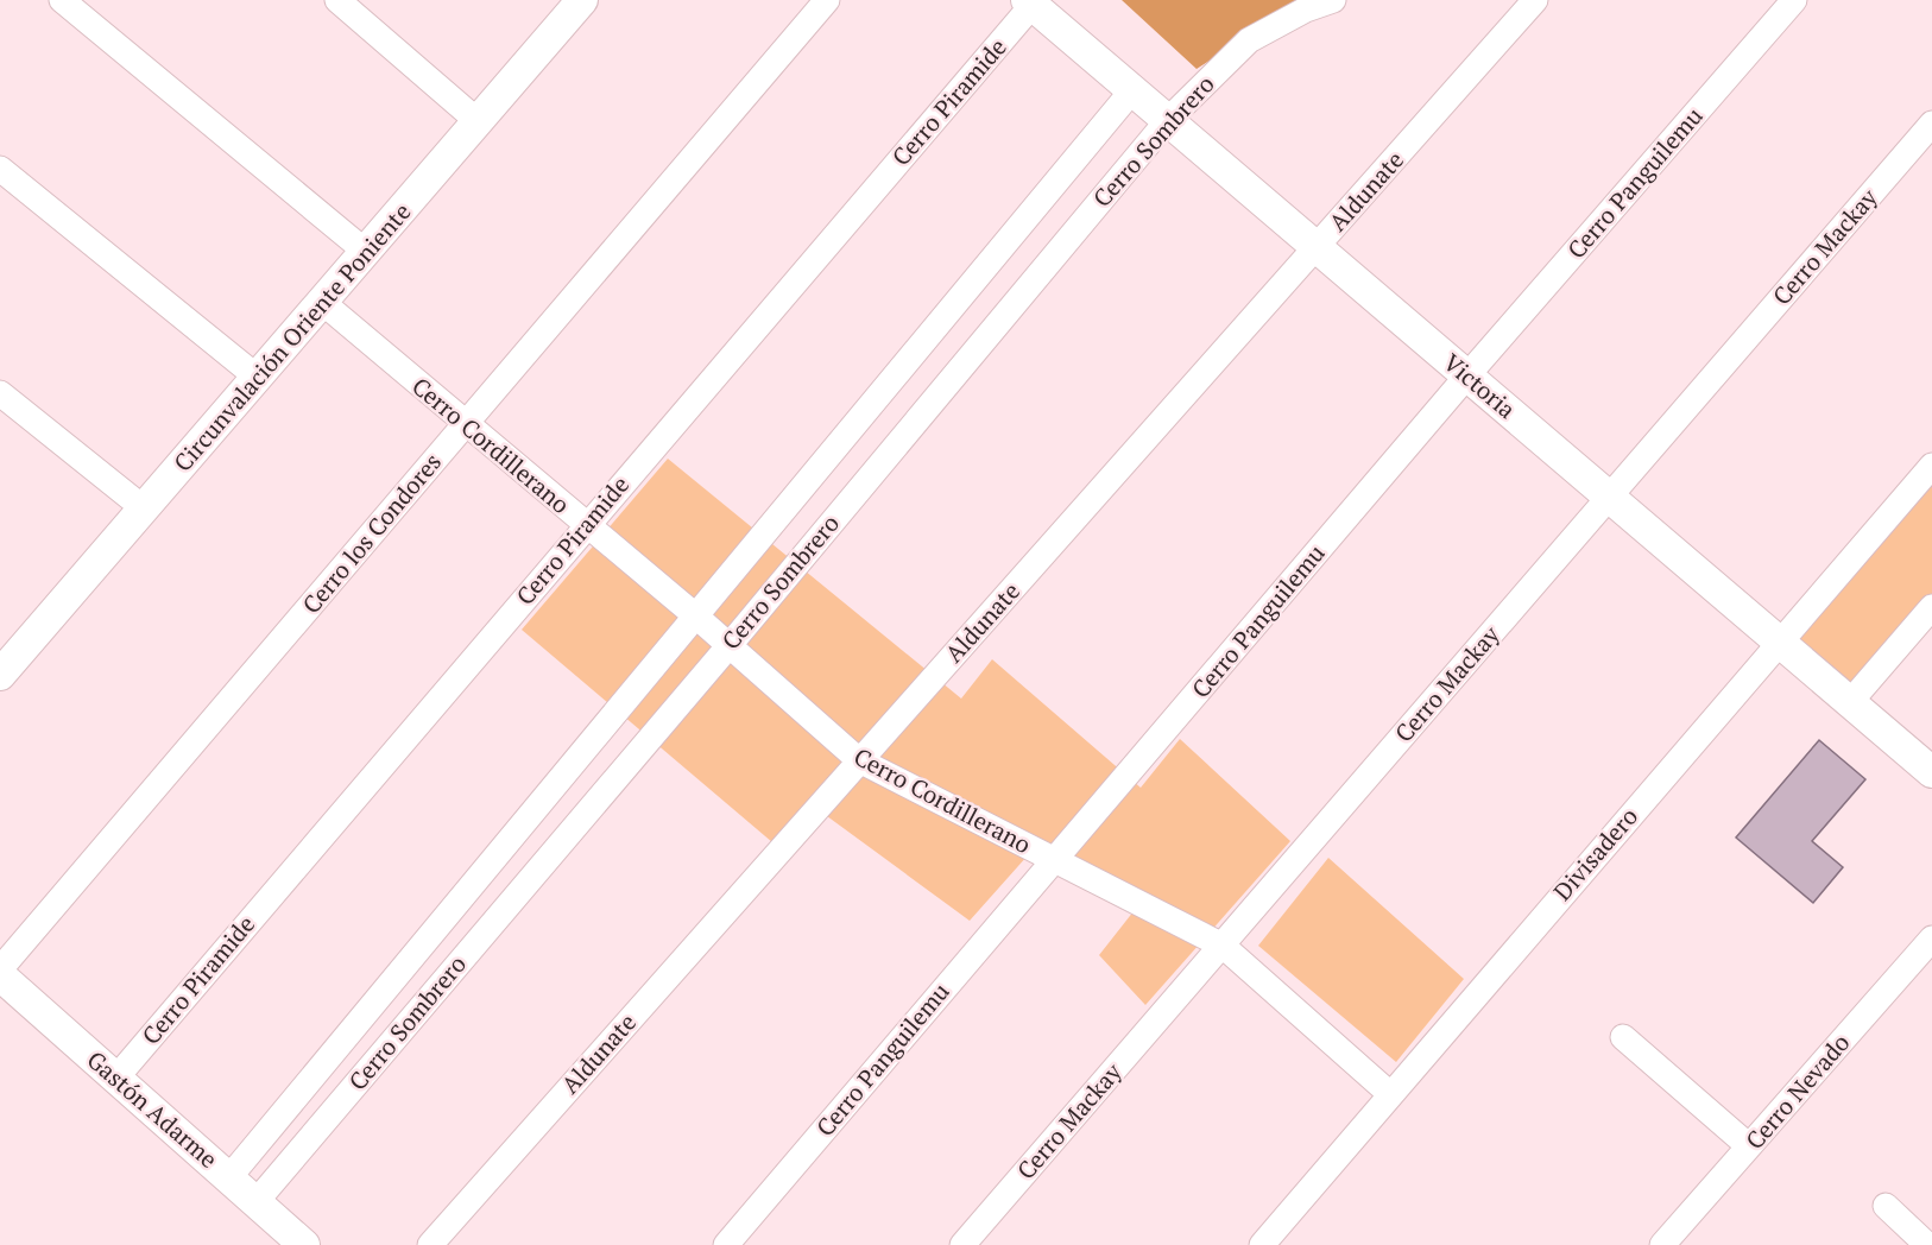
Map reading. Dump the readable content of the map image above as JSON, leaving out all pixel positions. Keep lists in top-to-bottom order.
{
  "streets": {
    "street": [
      "Cerro Piramide",
      "Cerro Sombrero",
      "Cerro Panguilemu",
      "Aldunate",
      "Cerro Mackay",
      "Circunvalación Oriente Poniente",
      "Victoria",
      "Cerro Cordillerano",
      "Cerro los Condores",
      "Divisadero",
      "Cerro Nevado",
      "Gastón Adarme"
    ]
  },
  "crossings": [
    ["Cerro Piramide", "Victoria"],
    ["Cerro Piramide", "Cerro Cordillerano"],
    ["Cerro Piramide", "Gastón Adarme"],
    ["Cerro Sombrero", "Victoria"],
    ["Cerro Sombrero", "Cerro Cordillerano"],
    ["Cerro Sombrero", "Gastón Adarme"],
    ["Cerro Panguilemu", "Victoria"],
    ["Cerro Panguilemu", "Cerro Cordillerano"],
    ["Aldunate", "Victoria"],
    ["Aldunate", "Cerro Cordillerano"],
    ["Cerro Mackay", "Victoria"],
    ["Cerro Mackay", "Cerro Cordillerano"],
    ["Circunvalación Oriente Poniente", "Cerro Cordillerano"],
    ["Victoria", "Divisadero"],
    ["Cerro Cordillerano", "Cerro los Condores"],
    ["Cerro Cordillerano", "Divisadero"]
  ]
}
